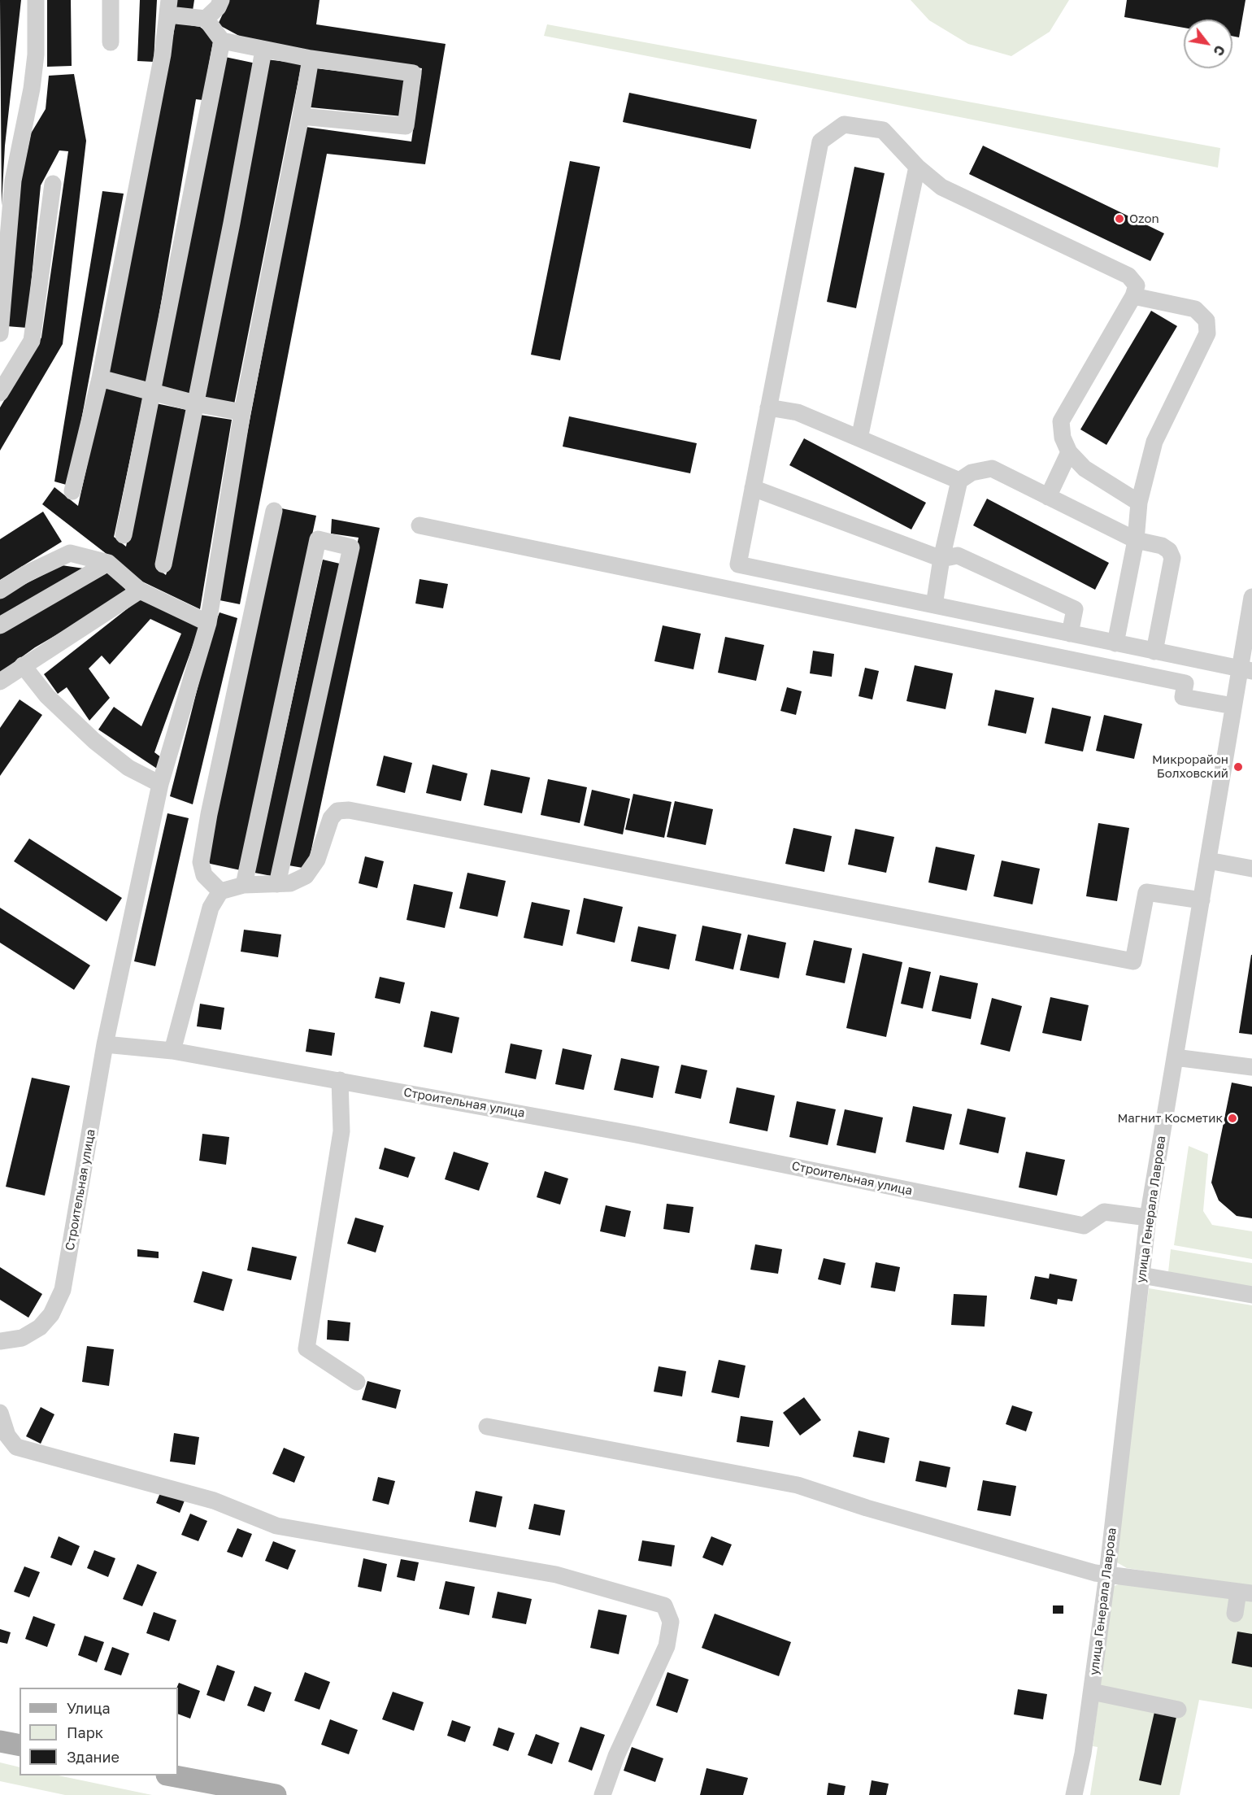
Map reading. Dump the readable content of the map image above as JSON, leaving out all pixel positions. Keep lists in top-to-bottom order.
{
  "streets": {
    "street": ["Строительная улица", "улица Генерала Лаврова"]
  },
  "crossings": [
    ["Строительная улица", "улица Генерала Лаврова"]
  ],
  "places": ["Ozon", "Микрорайон Болховский", "Магнит Косметик"],
  "legend": ["Улица", "Парк", "Здание"],
  "north": "bottom right"
}
